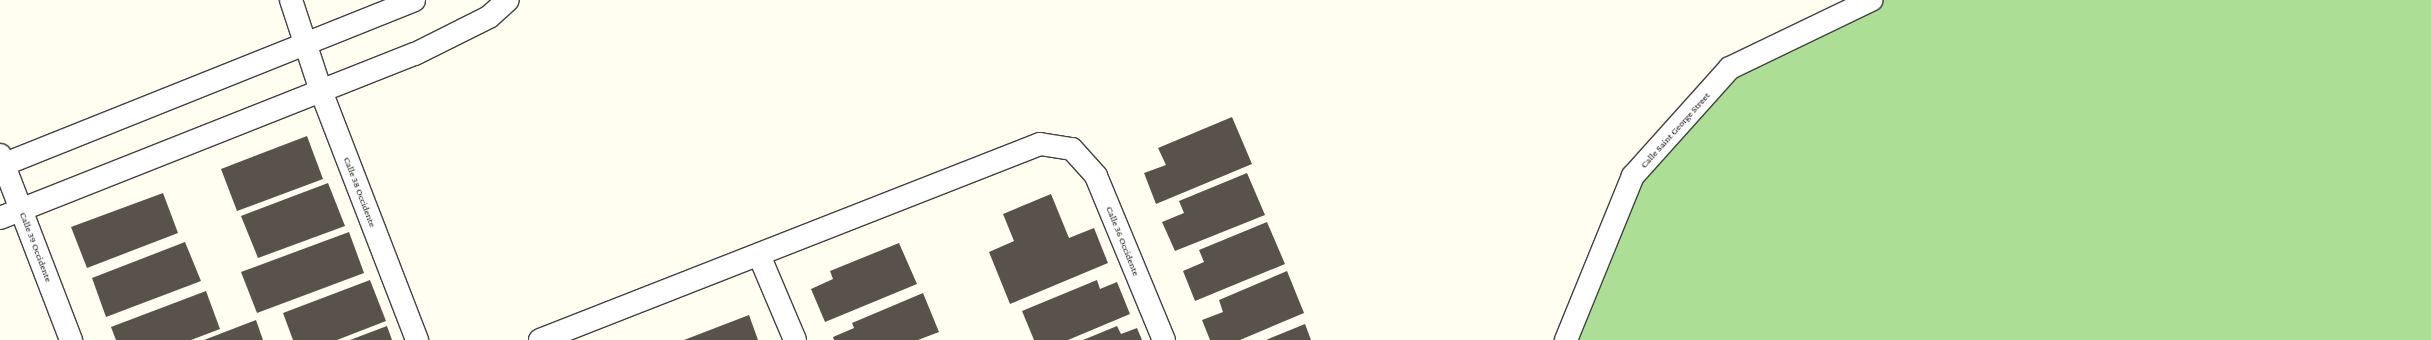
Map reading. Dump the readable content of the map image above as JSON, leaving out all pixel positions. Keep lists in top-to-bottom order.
{
  "streets": {
    "street": [
      "Calle Saint George Street",
      "Calle 38 Occidente",
      "Calle 36 Occidente",
      "Calle 39 Occidente"
    ]
  }
}
